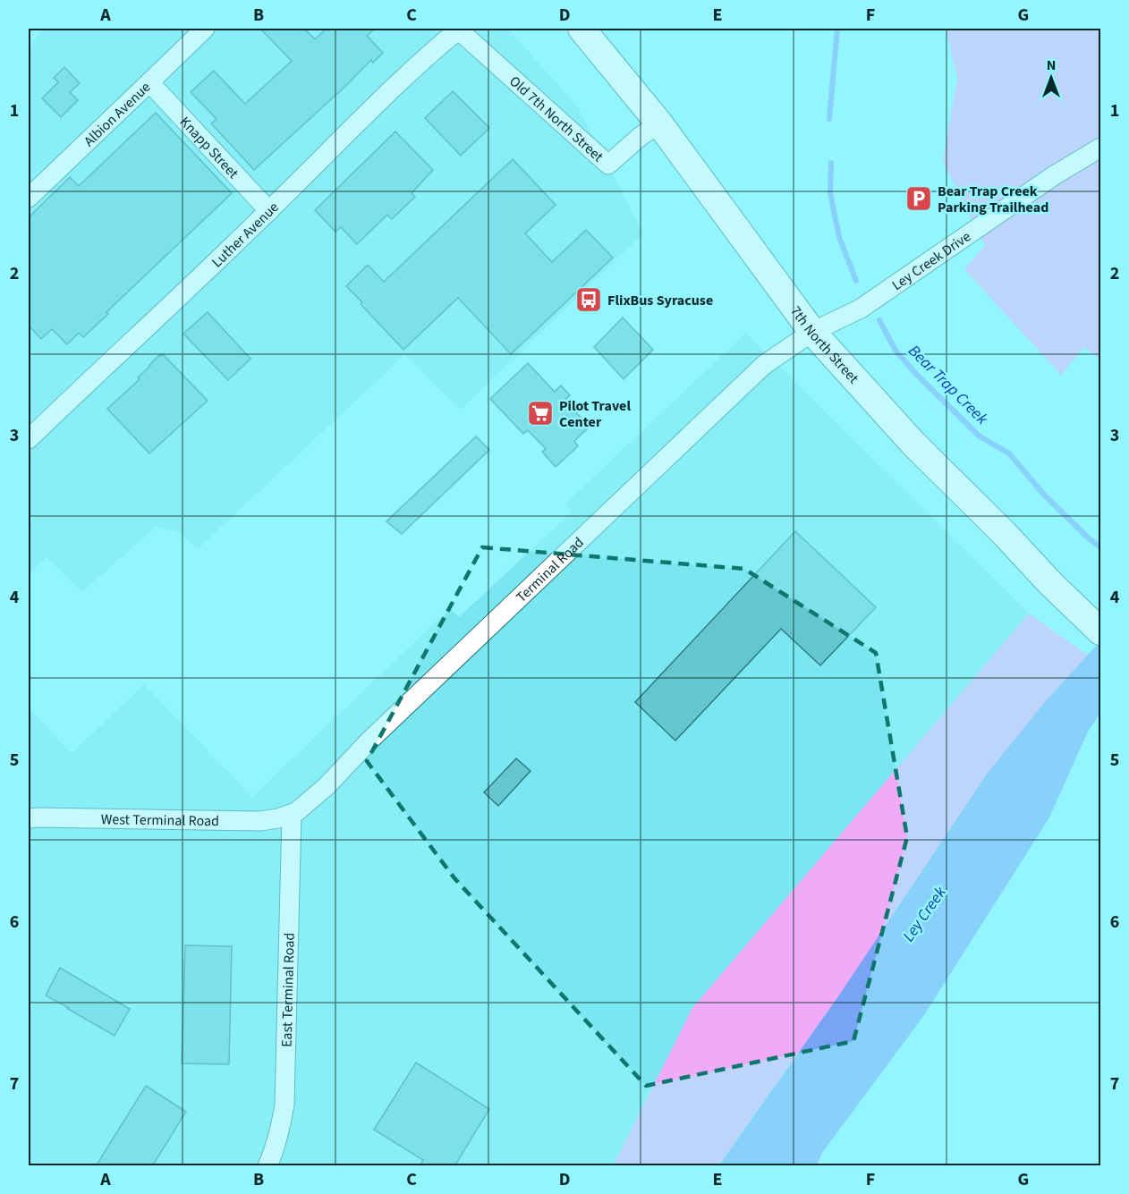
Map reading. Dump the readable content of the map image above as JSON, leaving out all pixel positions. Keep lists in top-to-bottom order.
{
  "streets": {
    "street": [
      "Albion Avenue",
      "Old 7th North Street",
      "Knapp Street",
      "Luther Avenue",
      "Ley Creek Drive",
      "7th North Street",
      "Terminal Road",
      "West Terminal Road",
      "East Terminal Road"
    ]
  },
  "crossings": [
    ["Albion Avenue", "Knapp Street"],
    ["Old 7th North Street", "Luther Avenue"],
    ["Old 7th North Street", "7th North Street"],
    ["Knapp Street", "Luther Avenue"],
    ["Ley Creek Drive", "7th North Street"],
    ["Ley Creek Drive", "Terminal Road"],
    ["7th North Street", "Terminal Road"],
    ["Terminal Road", "West Terminal Road"],
    ["Terminal Road", "East Terminal Road"],
    ["West Terminal Road", "East Terminal Road"]
  ],
  "water": ["Bear Trap Creek", "Ley Creek"],
  "places": {
    "parking": ["Bear Trap Creek Parking Trailhead"],
    "bus stop": ["FlixBus Syracuse"],
    "supermarket": ["Pilot Travel Center"]
  },
  "north": "top",
  "grid": {
    "columns": [
      "A",
      "B",
      "C",
      "D",
      "E",
      "F",
      "G"
    ],
    "rows": [
      "1",
      "2",
      "3",
      "4",
      "5",
      "6",
      "7"
    ]
  }
}
